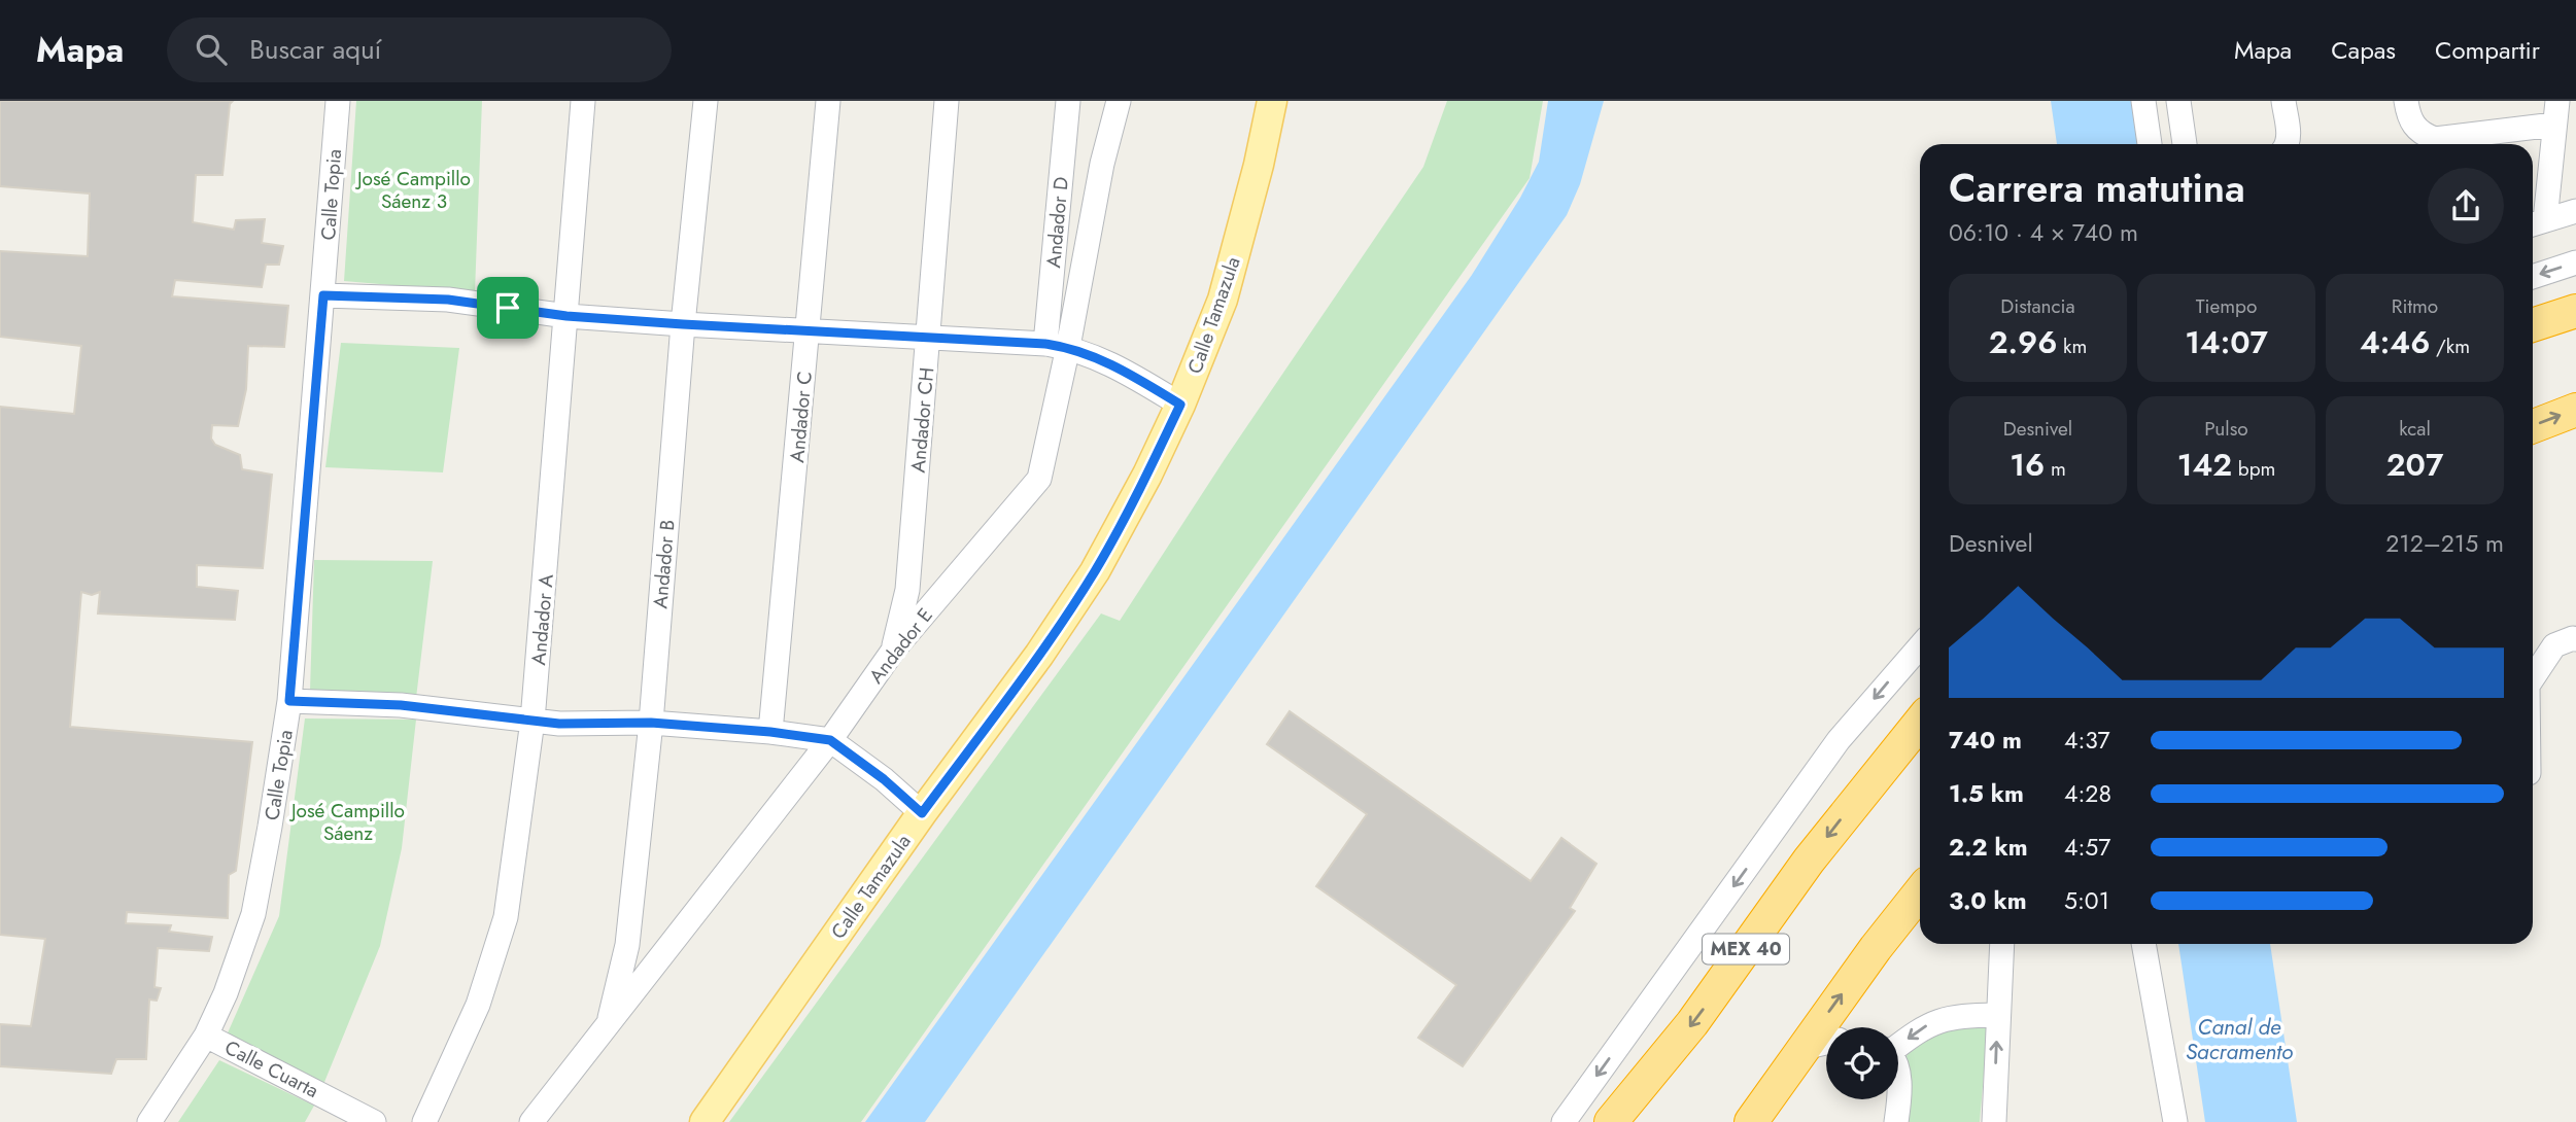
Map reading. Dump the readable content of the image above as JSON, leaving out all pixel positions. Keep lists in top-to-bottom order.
{
  "streets": {
    "highway": ["MEX 40"],
    "main road": ["Calle Tamazula"],
    "street": [
      "Calle Topia",
      "Andador D",
      "Andador C",
      "Andador CH",
      "Andador B",
      "Andador A",
      "Andador E",
      "Calle Cuarta"
    ]
  },
  "crossings": [
    ["Calle Topia", "Calle Cuarta"],
    ["Andador D", "Andador E"],
    ["Andador CH", "Andador E"],
    ["Andador B", "Andador E"]
  ],
  "water": ["Canal de Sacramento"],
  "parks": ["José Campillo Sáenz 3", "José Campillo Sáenz"],
  "page": {
    "header": "Mapa",
    "search": "Buscar aquí",
    "nav": ["Mapa", "Capas", "Compartir"],
    "heading": ["Carrera matutina", "06:10 · 4 × 740 m"],
    "stats": [
      ["Distancia", "2.96 km"],
      ["Tiempo", "14:07"],
      ["Ritmo", "4:46 /km"],
      ["Desnivel", "16 m"],
      ["Pulso", "142 bpm"],
      ["kcal", "207"]
    ],
    "chart": ["Desnivel", "212–215 m"],
    "list": [
      {
        "name": "740 m",
        "note": "4:37"
      },
      {
        "name": "1.5 km",
        "note": "4:28"
      },
      {
        "name": "2.2 km",
        "note": "4:57"
      },
      {
        "name": "3.0 km",
        "note": "5:01"
      }
    ]
  }
}
